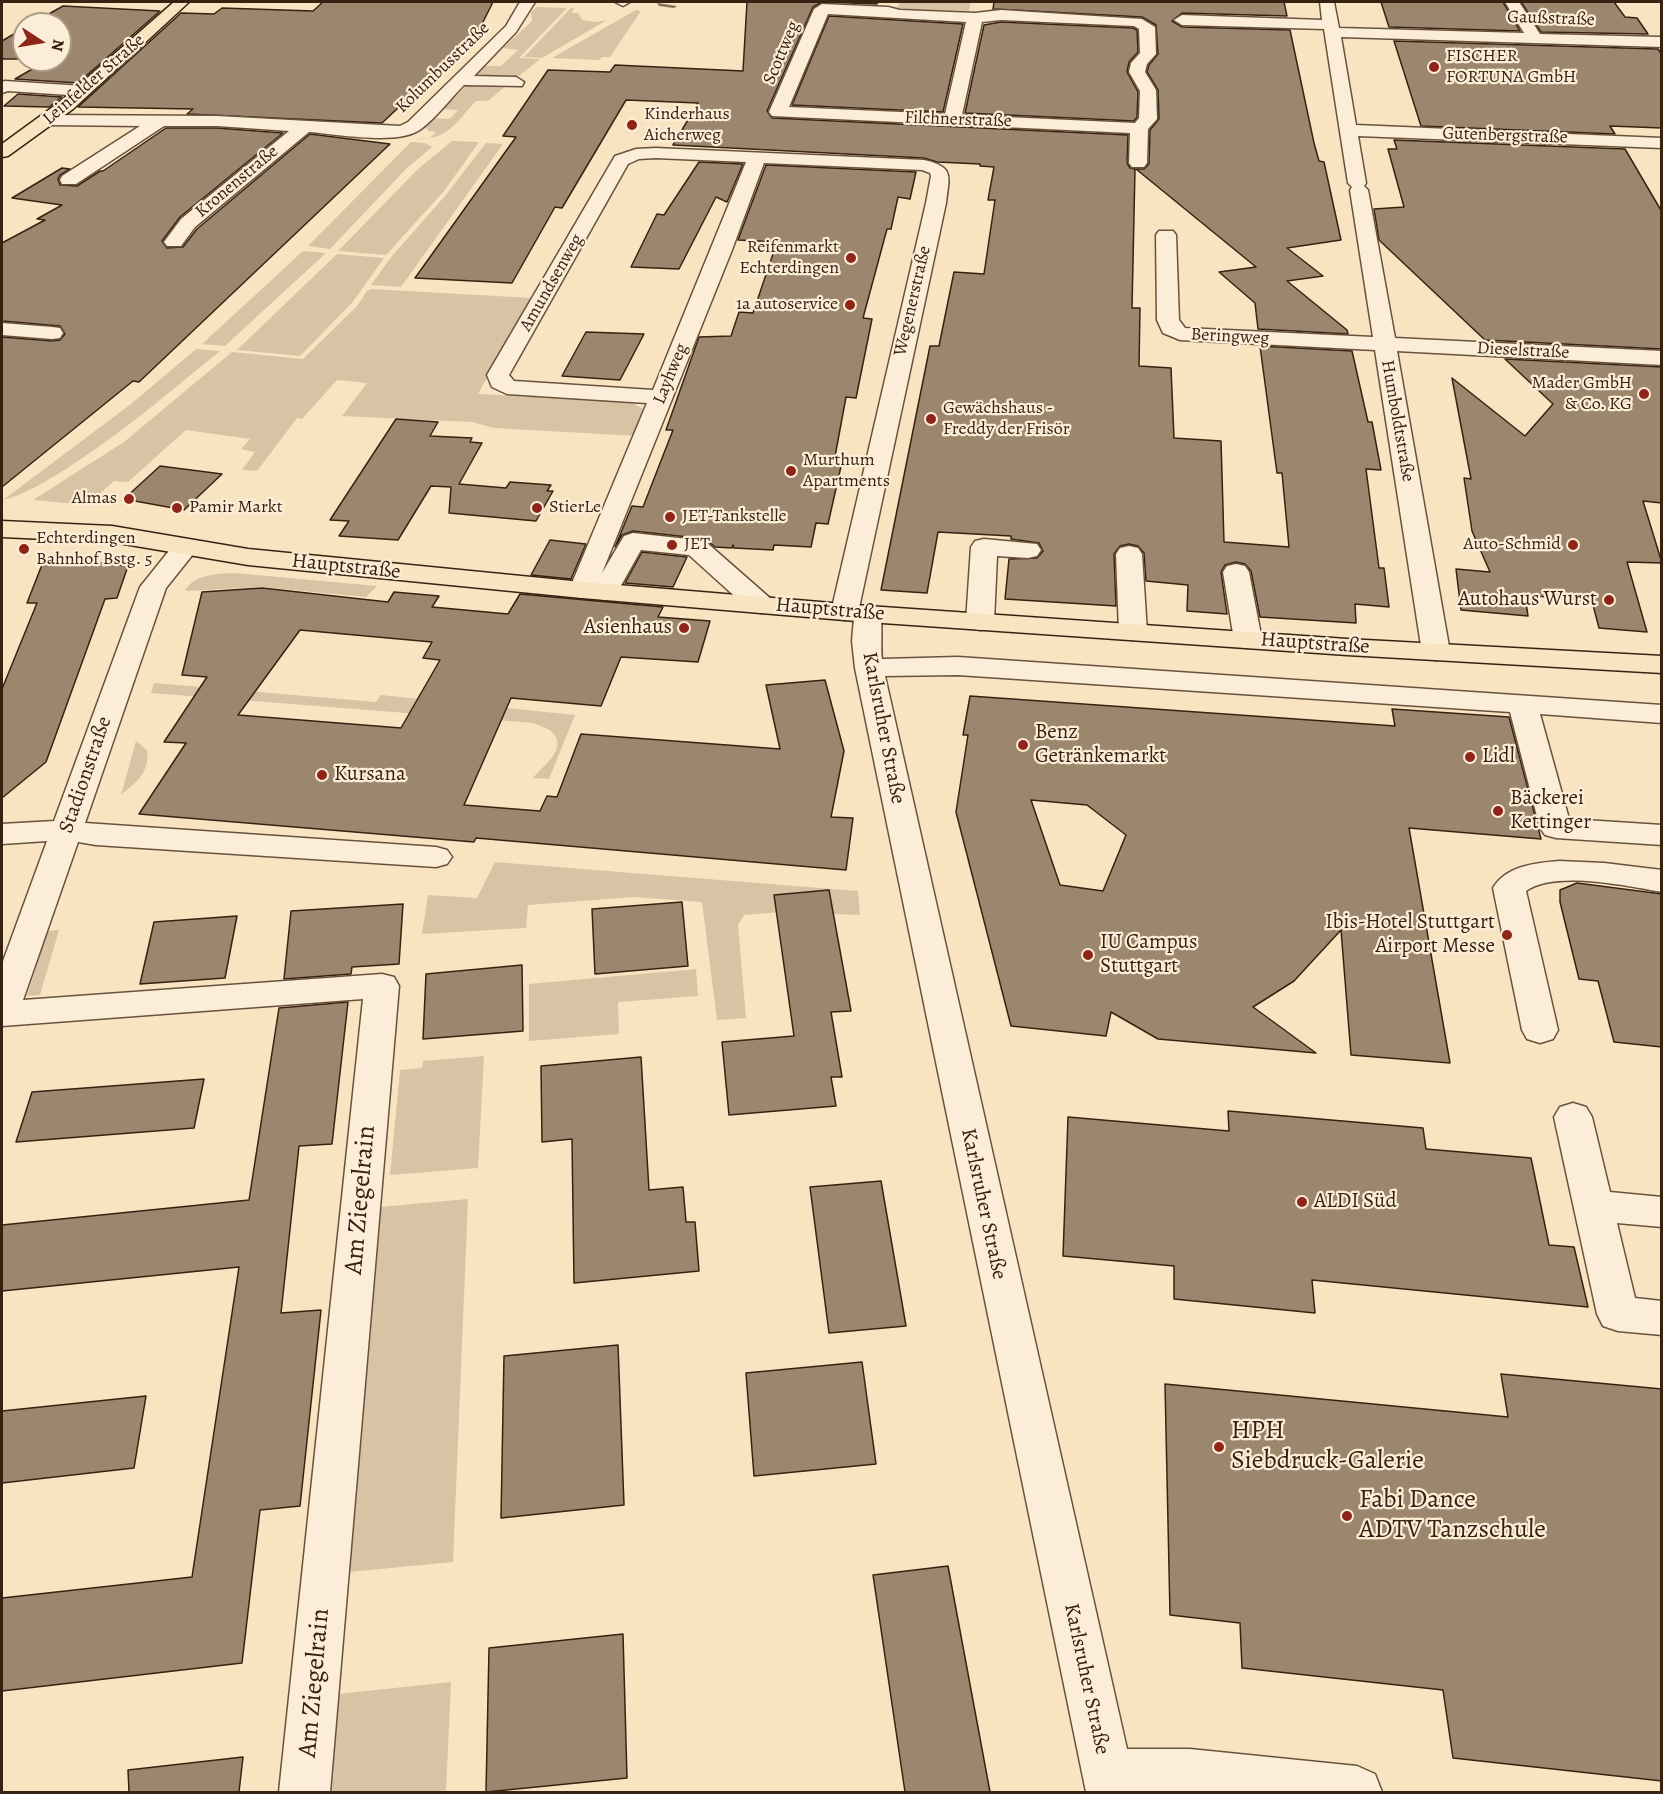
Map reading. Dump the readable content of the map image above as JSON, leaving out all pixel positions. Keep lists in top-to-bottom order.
{
  "streets": {
    "main road": ["Leinfelder Straße", "Hauptstraße"],
    "street": [
      "Gaußstraße",
      "Scottweg",
      "Kolumbusstraße",
      "Filchnerstraße",
      "Gutenbergstraße",
      "Kronenstraße",
      "Amundsenweg",
      "Wegenerstraße",
      "Beringweg",
      "Dieselstraße",
      "Layhweg",
      "Humboldtstraße",
      "Karlsruher Straße",
      "Stadionstraße",
      "Am Ziegelrain"
    ]
  },
  "crossings": [
    ["Gaußstraße", "Humboldtstraße"],
    ["Scottweg", "Filchnerstraße"],
    ["Kolumbusstraße", "Kronenstraße"],
    ["Leinfelder Straße", "Kronenstraße"],
    ["Gutenbergstraße", "Humboldtstraße"],
    ["Amundsenweg", "Wegenerstraße"],
    ["Amundsenweg", "Layhweg"],
    ["Wegenerstraße", "Layhweg"],
    ["Wegenerstraße", "Hauptstraße"],
    ["Wegenerstraße", "Karlsruher Straße"],
    ["Beringweg", "Dieselstraße"],
    ["Beringweg", "Humboldtstraße"],
    ["Dieselstraße", "Humboldtstraße"],
    ["Layhweg", "Hauptstraße"],
    ["Humboldtstraße", "Hauptstraße"],
    ["Hauptstraße", "Karlsruher Straße"],
    ["Hauptstraße", "Stadionstraße"],
    ["Stadionstraße", "Am Ziegelrain"]
  ],
  "places": [
    "FISCHER FORTUNA GmbH",
    "Kinderhaus Aicherweg",
    "Reifenmarkt Echterdingen",
    "1a autoservice",
    "Mader GmbH & Co. KG",
    "Gewächshaus - Freddy der Frisör",
    "Murthum Apartments",
    "Almas",
    "Pamir Markt",
    "StierLe",
    "JET-Tankstelle",
    "JET",
    "Auto-Schmid",
    "Echterdingen Bahnhof Bstg. 5",
    "Autohaus Wurst",
    "Asienhaus",
    "Benz Getränkemarkt",
    "Lidl",
    "Kursana",
    "Bäckerei Kettinger",
    "Ibis-Hotel Stuttgart Airport Messe",
    "IU Campus Stuttgart",
    "ALDI Süd",
    "HPH Siebdruck-Galerie",
    "Fabi Dance ADTV Tanzschule"
  ],
  "north": "right"
}
